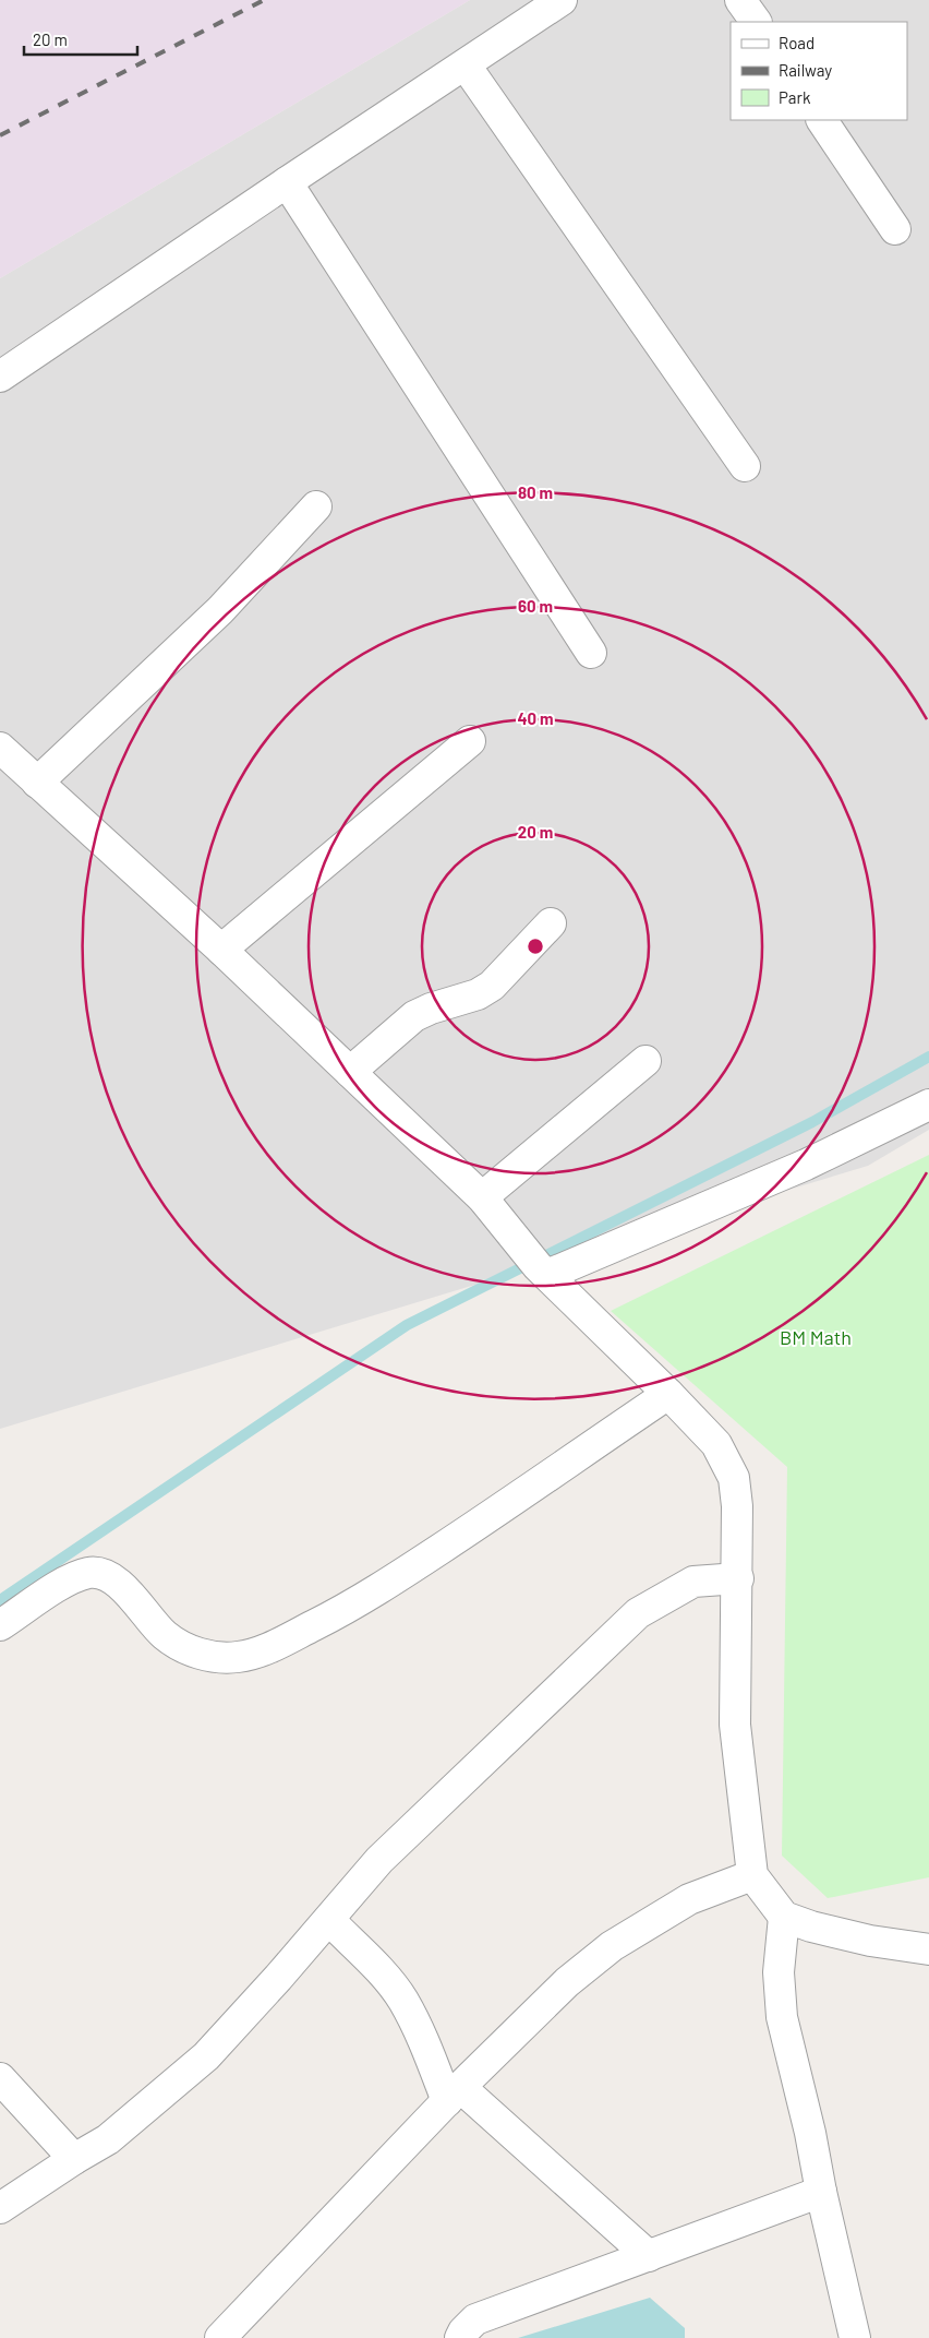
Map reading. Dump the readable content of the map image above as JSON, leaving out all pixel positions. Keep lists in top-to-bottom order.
{
  "parks": ["BM Math"],
  "legend": ["Road", "Railway", "Park"],
  "scale_bar": "20 m",
  "rings": [
    "80 m",
    "60 m",
    "40 m",
    "20 m"
  ]
}
